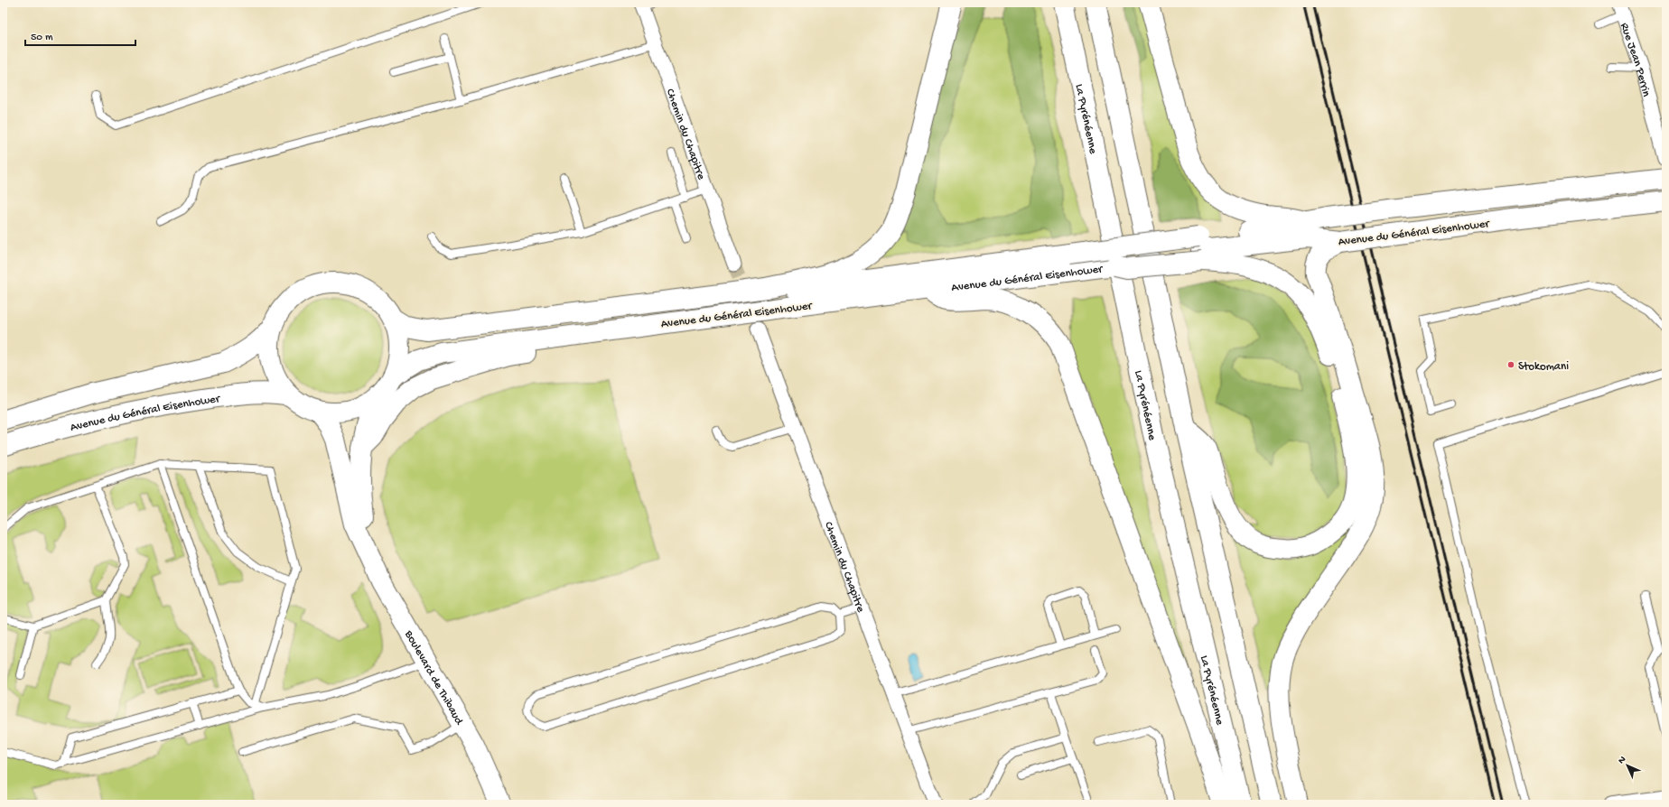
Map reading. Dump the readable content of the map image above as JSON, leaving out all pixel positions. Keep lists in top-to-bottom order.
{
  "streets": {
    "main road": ["La Pyrénéenne", "Avenue du Général Eisenhower", "Boulevard de Thibaud"],
    "street": ["Rue Jean Perrin", "Chemin du Chapitre"]
  },
  "crossings": [
    ["Avenue du Général Eisenhower", "Boulevard de Thibaud"]
  ],
  "places": ["Stokomani"],
  "scale_bar": "50 m",
  "north": "top left"
}
